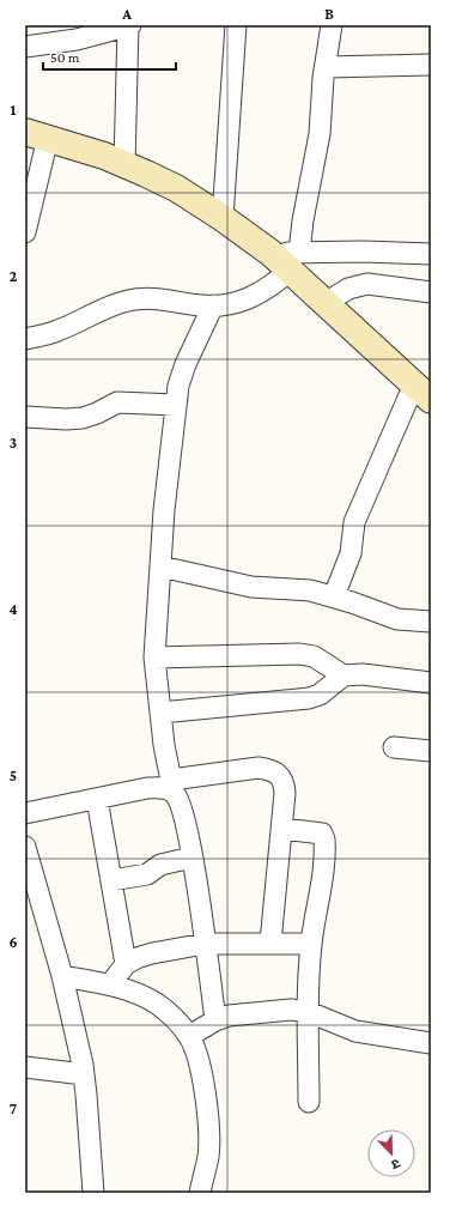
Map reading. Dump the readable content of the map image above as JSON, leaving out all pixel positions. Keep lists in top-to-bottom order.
{
  "scale_bar": "50 m",
  "north": "bottom right",
  "grid": {
    "columns": ["A", "B"],
    "rows": [
      "1",
      "2",
      "3",
      "4",
      "5",
      "6",
      "7"
    ]
  }
}
